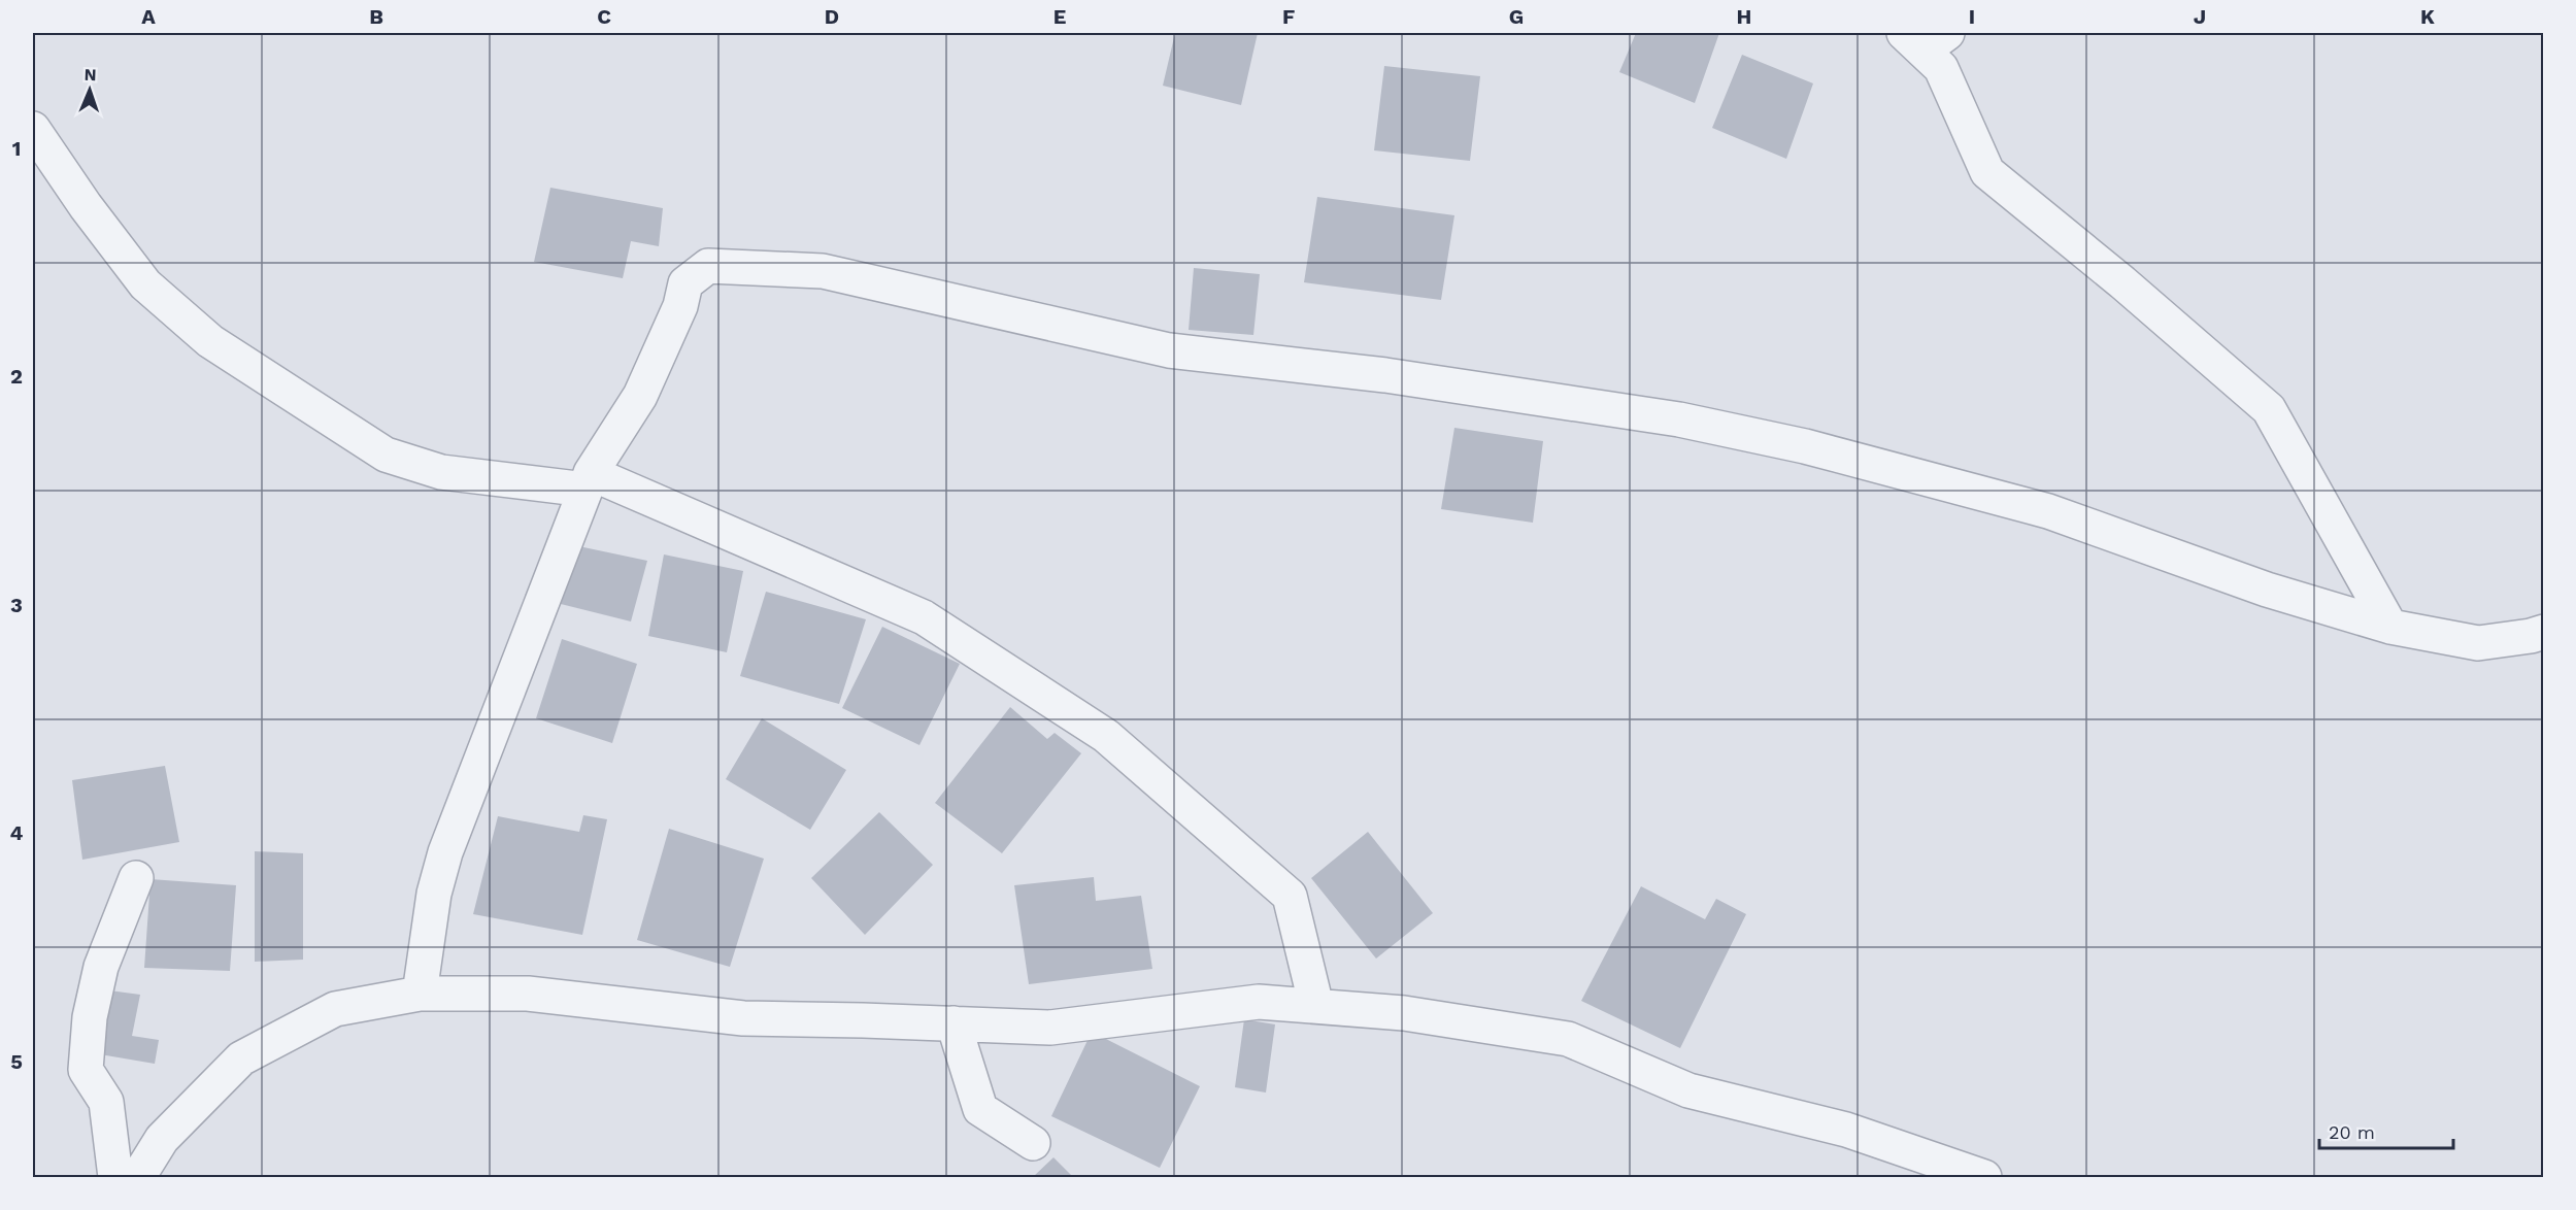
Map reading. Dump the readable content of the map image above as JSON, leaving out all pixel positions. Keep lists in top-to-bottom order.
{
  "scale_bar": "20 m",
  "north": "top",
  "grid": {
    "columns": [
      "A",
      "B",
      "C",
      "D",
      "E",
      "F",
      "G",
      "H",
      "I",
      "J",
      "K"
    ],
    "rows": [
      "1",
      "2",
      "3",
      "4",
      "5"
    ]
  }
}
